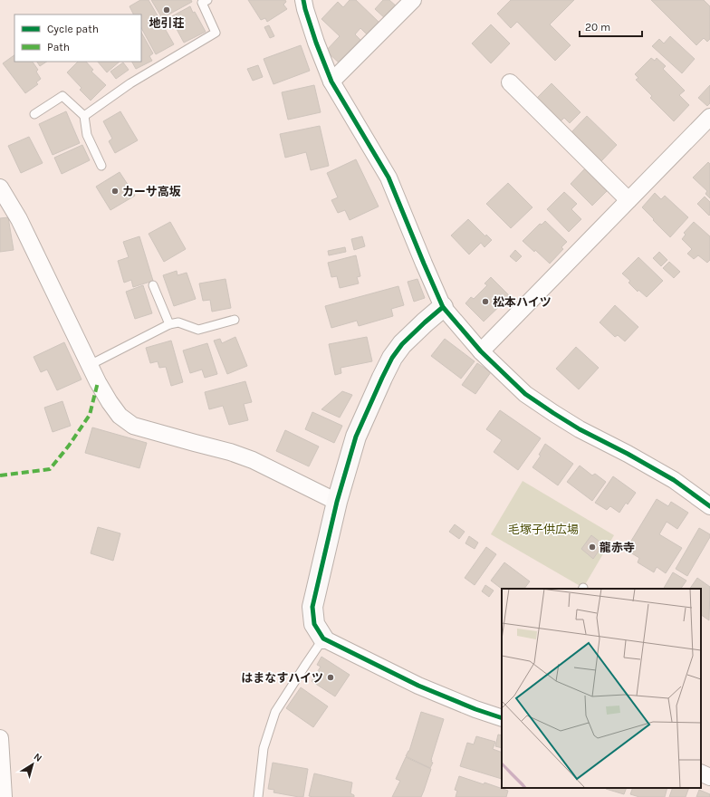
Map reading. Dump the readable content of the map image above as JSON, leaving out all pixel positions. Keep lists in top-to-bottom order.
{
  "parks": ["毛塚子供広場"],
  "places": [
    "地引荘",
    "カーサ高坂",
    "松本ハイツ",
    "龍赤寺",
    "はまなすハイツ"
  ],
  "legend": ["Cycle path", "Path"],
  "scale_bar": "20 m",
  "north": "top right"
}
